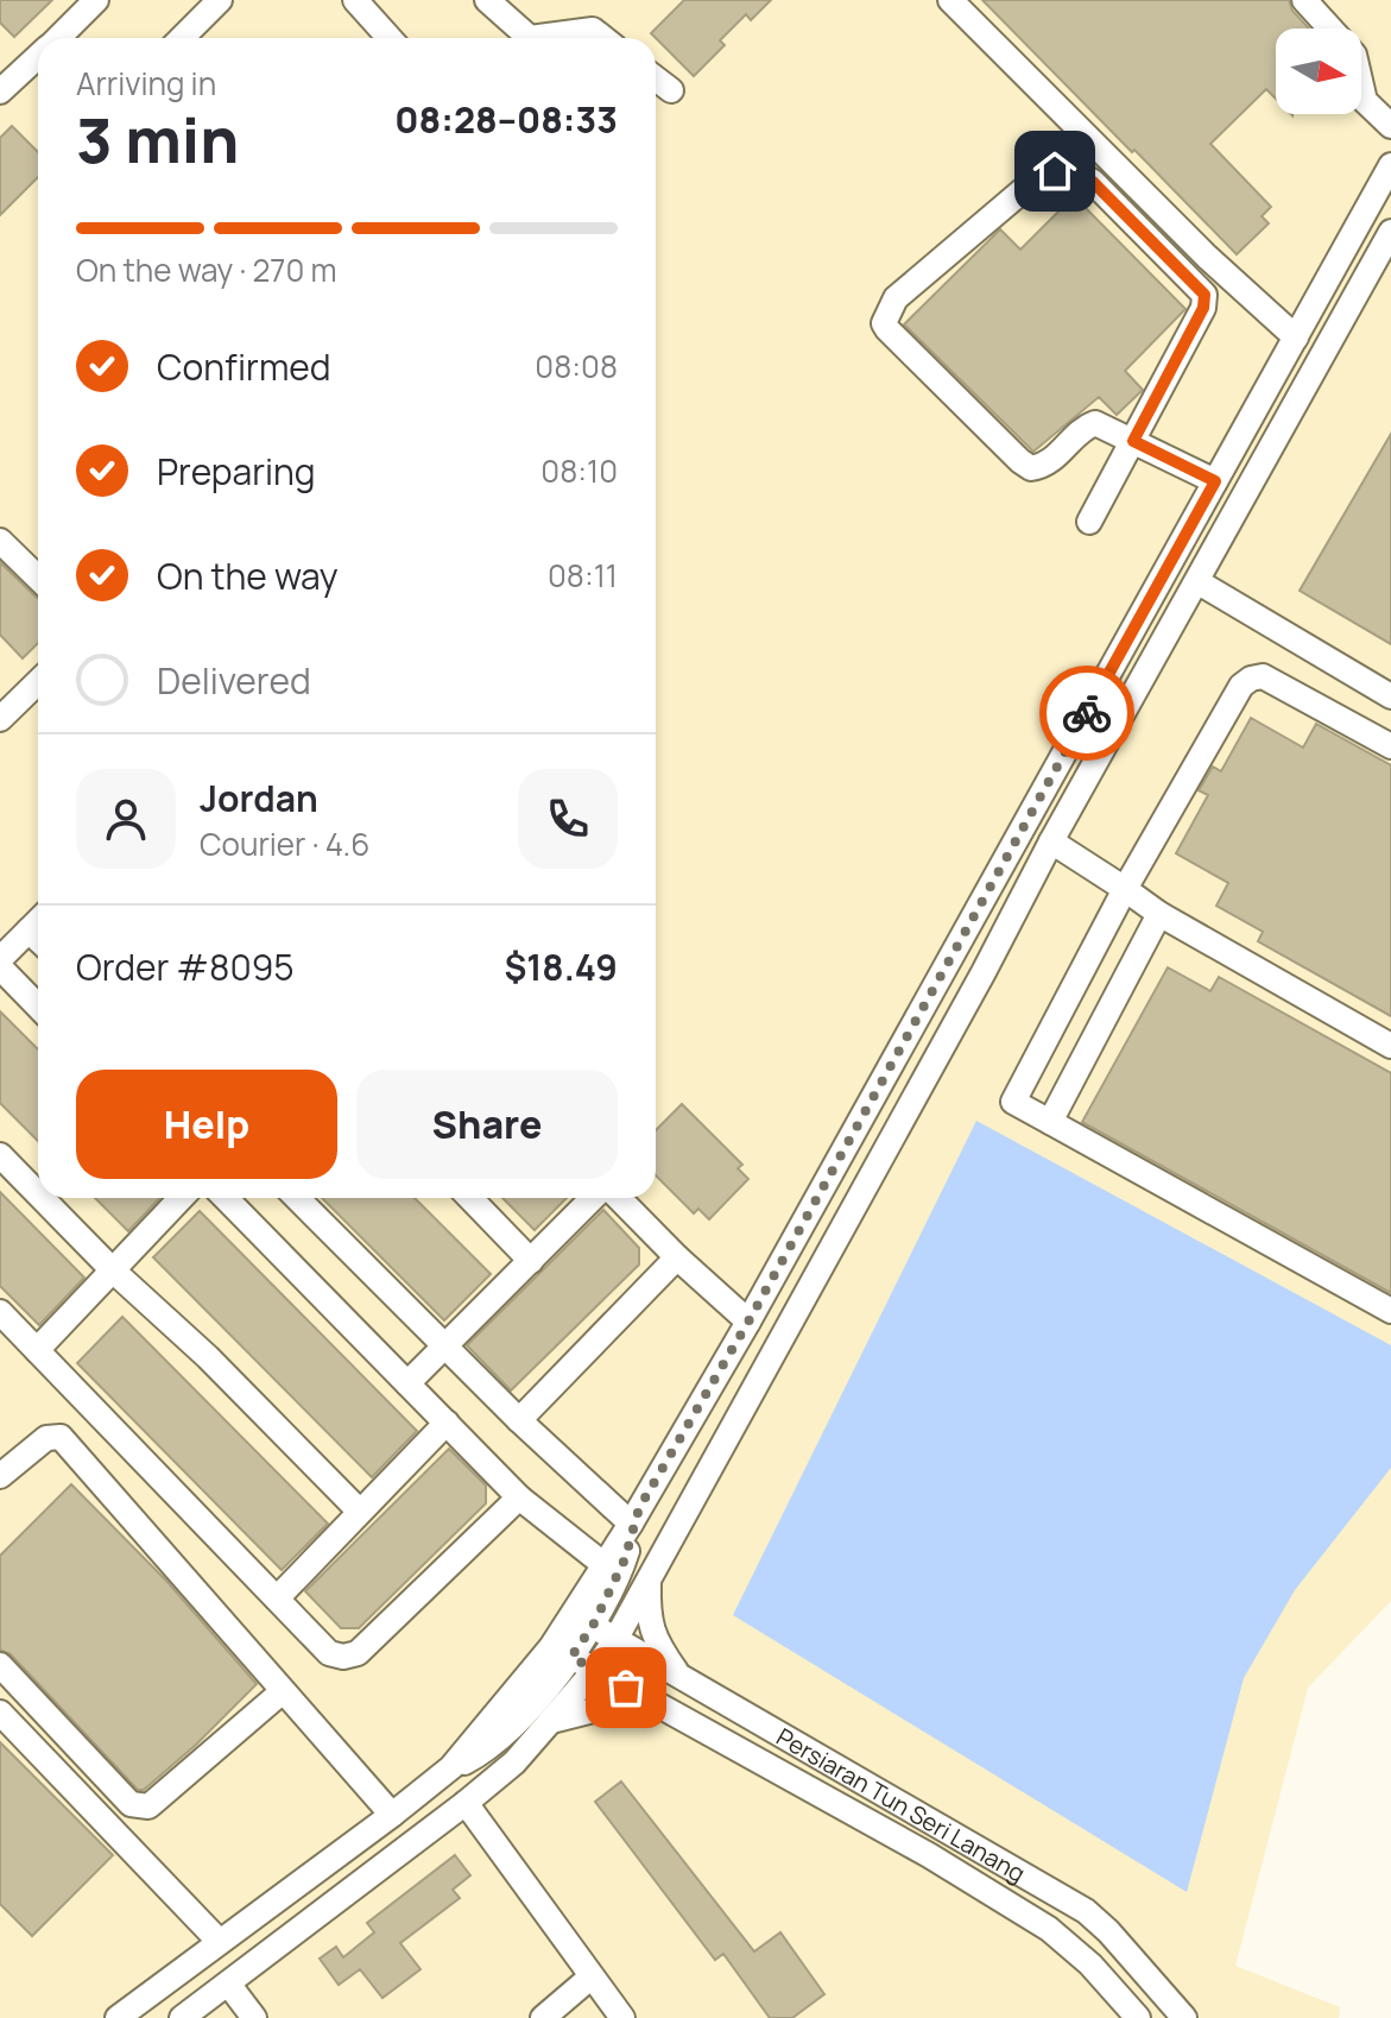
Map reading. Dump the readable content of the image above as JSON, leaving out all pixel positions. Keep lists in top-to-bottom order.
{
  "streets": {
    "street": ["Persiaran Tun Seri Lanang"]
  },
  "north": "right",
  "page": {
    "heading": ["3 min", "Arriving in", "08:28–08:33"],
    "panel": [
      "Jordan",
      "Courier · 4.6",
      "Order #8095",
      "$18.49"
    ],
    "bar": "On the way · 270 m",
    "list": [
      ["Confirmed", "08:08"],
      ["Preparing", "08:10"],
      ["On the way", "08:11"],
      "Delivered"
    ],
    "buttons": ["Help", "Share"]
  }
}
